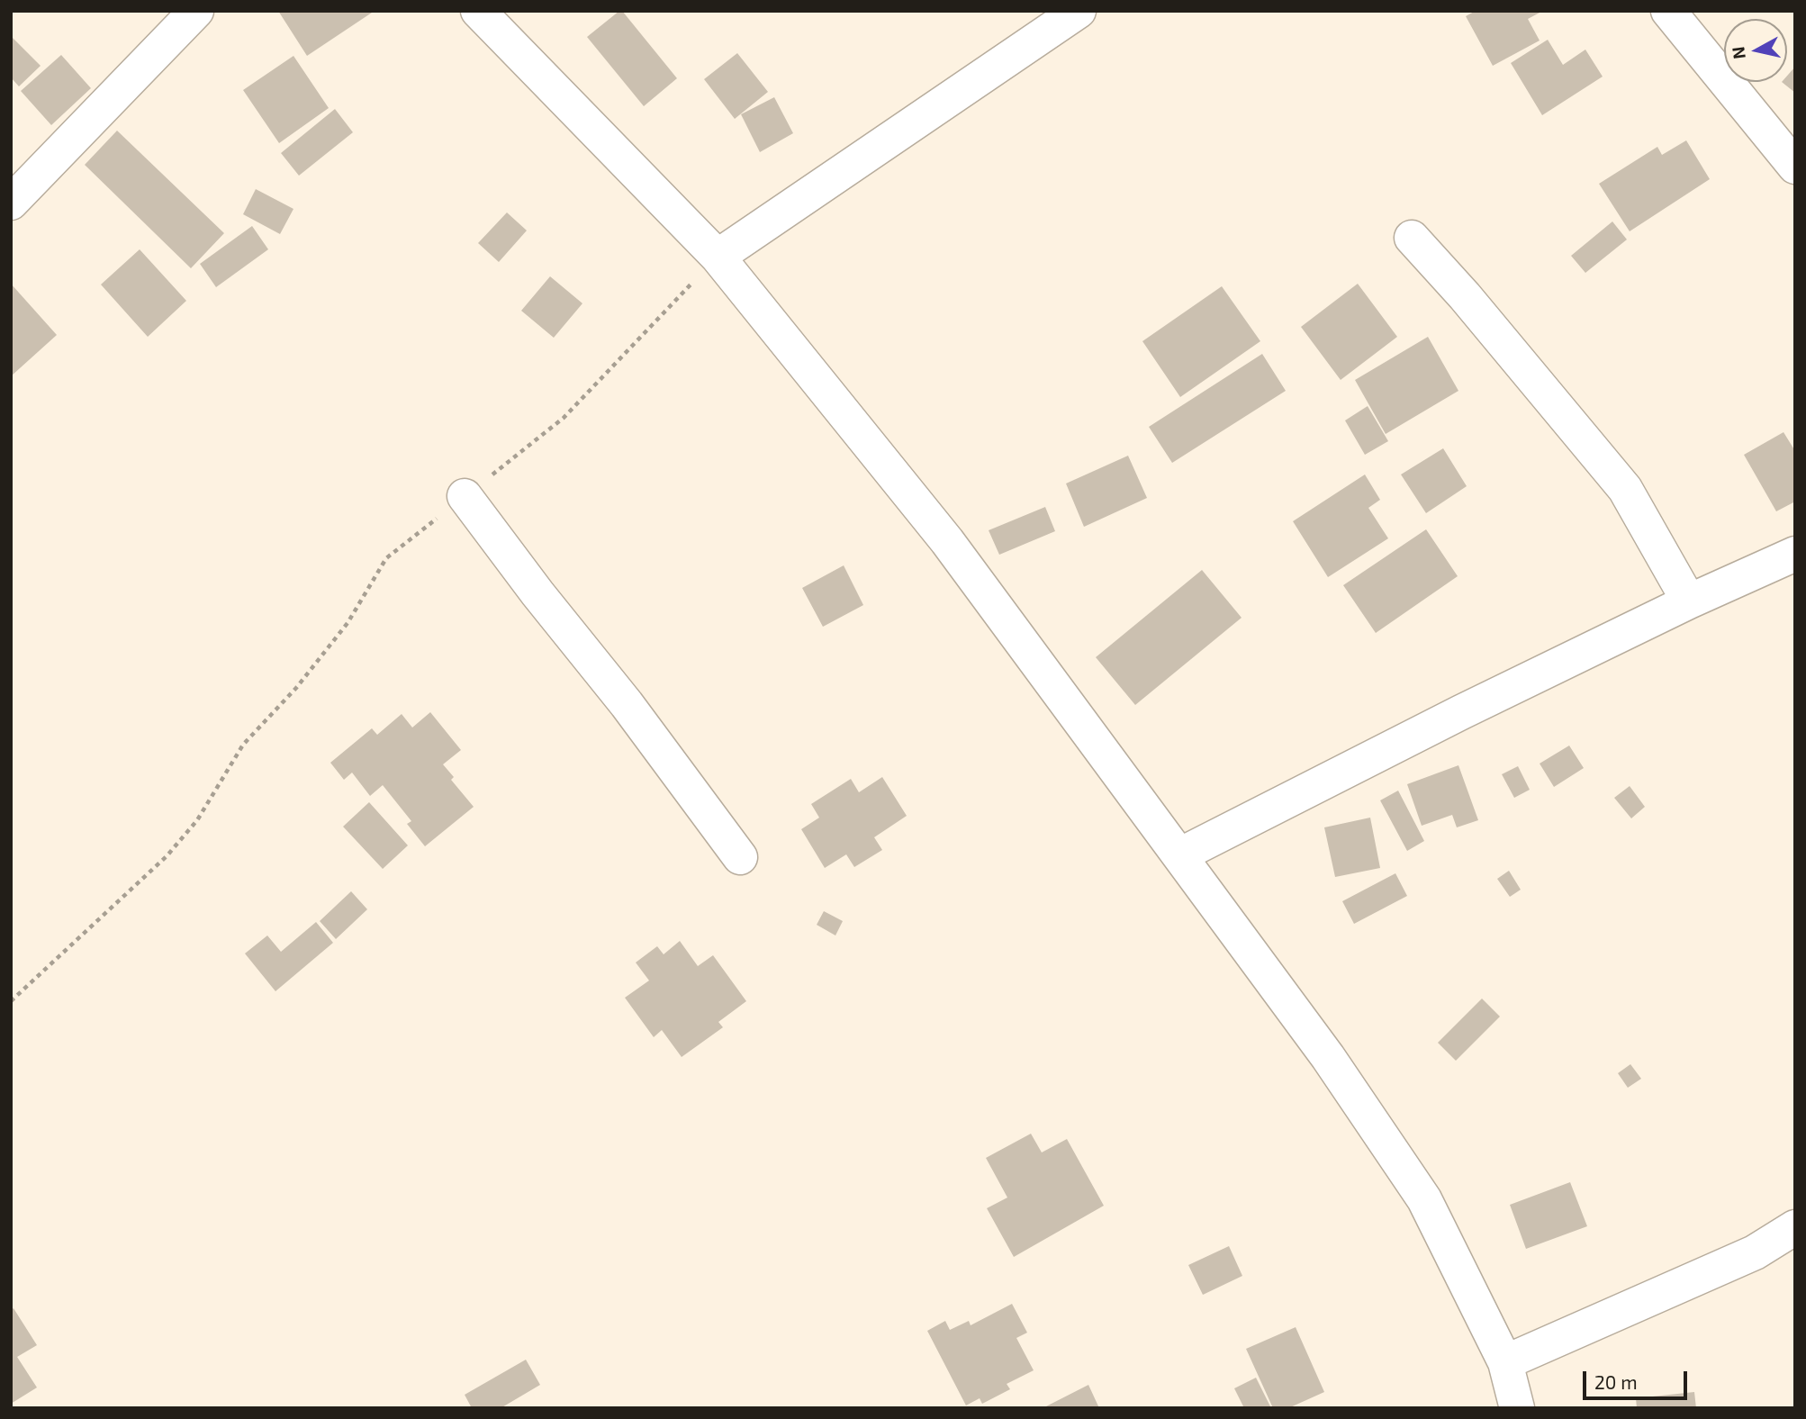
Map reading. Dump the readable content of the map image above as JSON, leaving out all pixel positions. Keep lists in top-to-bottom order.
{
  "scale_bar": "20 m",
  "north": "left"
}
